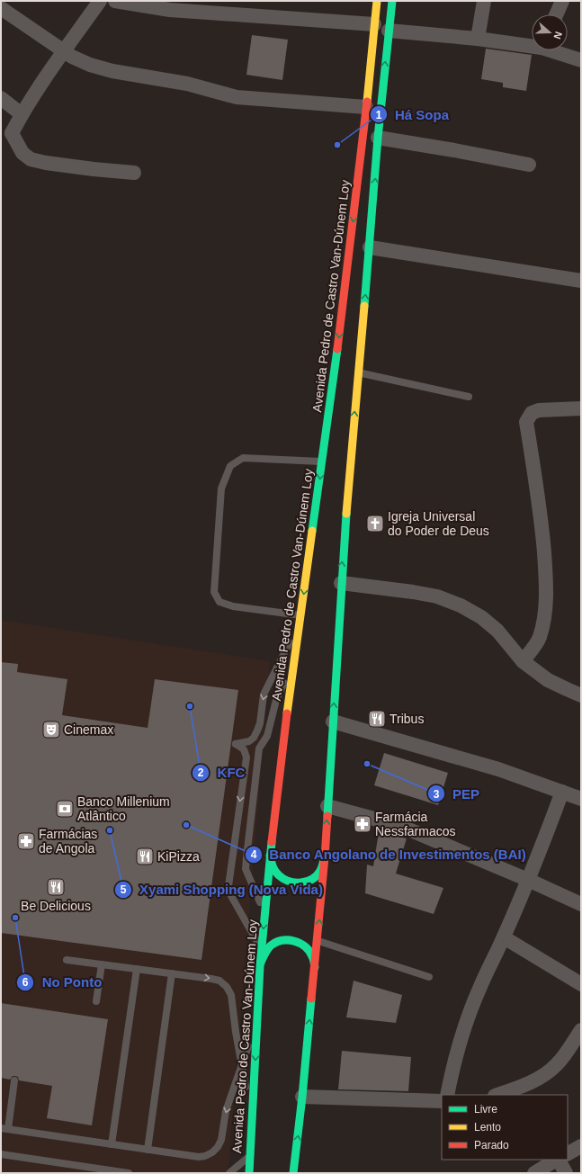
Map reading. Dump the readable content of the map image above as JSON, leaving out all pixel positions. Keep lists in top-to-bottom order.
{
  "streets": {
    "highway": ["Avenida Pedro de Castro Van-Dúnem Loy"]
  },
  "places": {
    "other": [
      "Há Sopa",
      "KFC",
      "PEP",
      "Banco Angolano de Investimentos (BAI)",
      "Xyami Shopping (Nova Vida)",
      "No Ponto"
    ],
    "church": ["Igreja Universal do Poder de Deus"],
    "restaurant": ["Tribus", "KiPizza", "Be Delicious"],
    "theatre": ["Cinemax"],
    "bank": ["Banco Millenium Atlântico"],
    "pharmacy": ["Farmácia Nessfarmacos", "Farmácias de Angola"]
  },
  "legend": ["Livre", "Lento", "Parado"],
  "north": "right"
}
